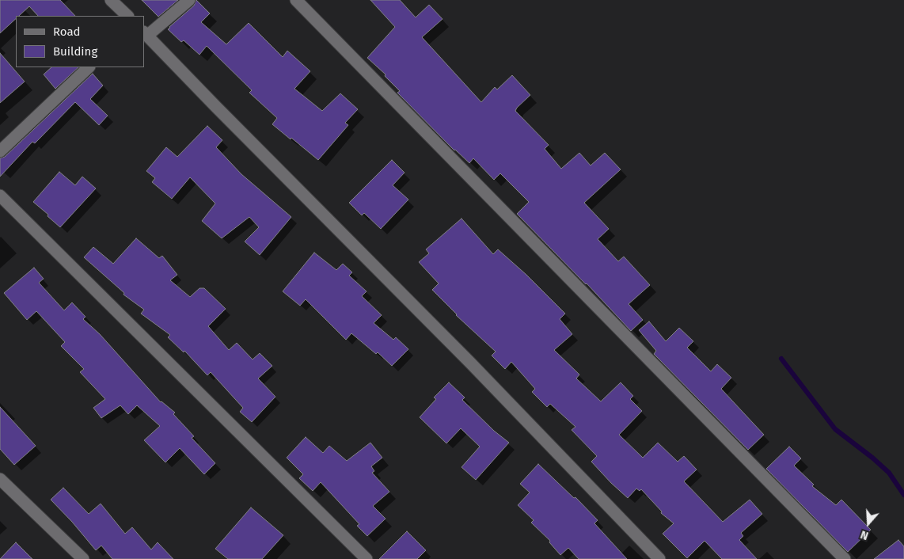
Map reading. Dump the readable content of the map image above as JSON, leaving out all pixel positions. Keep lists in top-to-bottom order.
{
  "legend": ["Road", "Building"],
  "north": "bottom"
}
